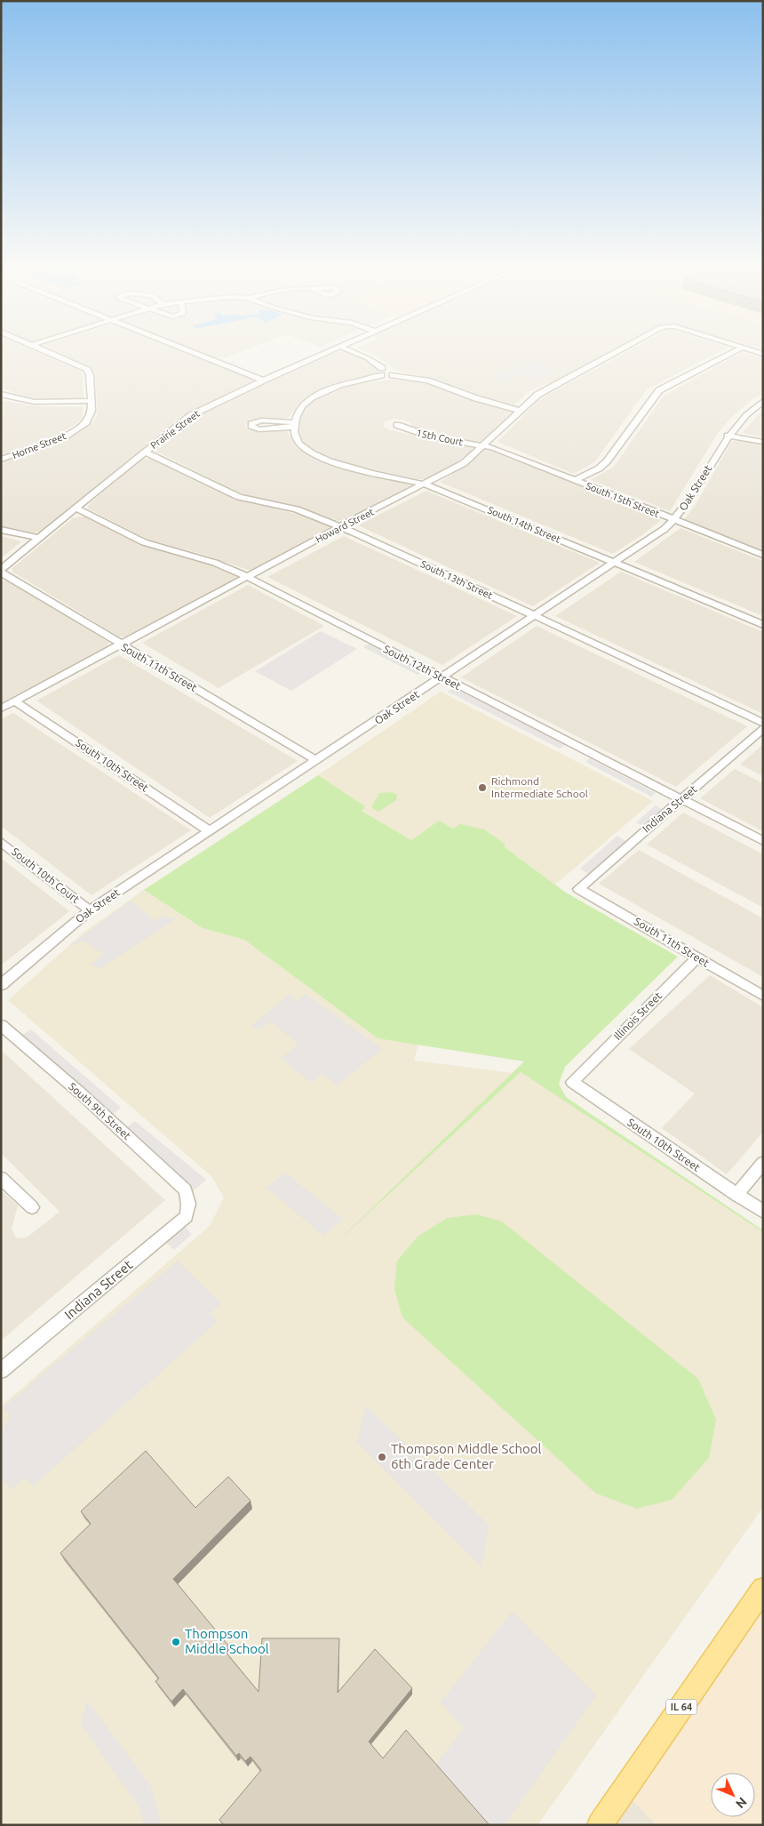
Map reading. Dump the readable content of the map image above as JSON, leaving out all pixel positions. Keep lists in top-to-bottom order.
{
  "streets": {
    "main road": ["IL 64"],
    "street": [
      "Prairie Street",
      "15th Court",
      "Horne Street",
      "Oak Street",
      "South 15th Street",
      "South 14th Street",
      "Howard Street",
      "South 13th Street",
      "South 11th Street",
      "South 12th Street",
      "South 10th Street",
      "Indiana Street",
      "South 10th Court",
      "Illinois Street",
      "South 9th Street"
    ]
  },
  "crossings": [
    ["Prairie Street", "South 13th Street"],
    ["Prairie Street", "South 11th Street"],
    ["Prairie Street", "South 12th Street"],
    ["15th Court", "South 15th Street"],
    ["15th Court", "Howard Street"],
    ["Oak Street", "South 15th Street"],
    ["Oak Street", "South 14th Street"],
    ["Oak Street", "South 13th Street"],
    ["Oak Street", "South 11th Street"],
    ["Oak Street", "South 12th Street"],
    ["Oak Street", "South 10th Street"],
    ["Oak Street", "South 10th Court"],
    ["South 15th Street", "Howard Street"],
    ["South 14th Street", "Howard Street"],
    ["Howard Street", "South 13th Street"],
    ["Howard Street", "South 11th Street"],
    ["Howard Street", "South 12th Street"],
    ["Howard Street", "South 10th Street"],
    ["South 11th Street", "Indiana Street"],
    ["South 11th Street", "Illinois Street"],
    ["South 12th Street", "Indiana Street"],
    ["South 10th Street", "Illinois Street"],
    ["Indiana Street", "South 9th Street"]
  ],
  "places": ["Richmond Intermediate School", "Thompson Middle School 6th Grade Center", "Thompson Middle School"],
  "north": "bottom right"
}
